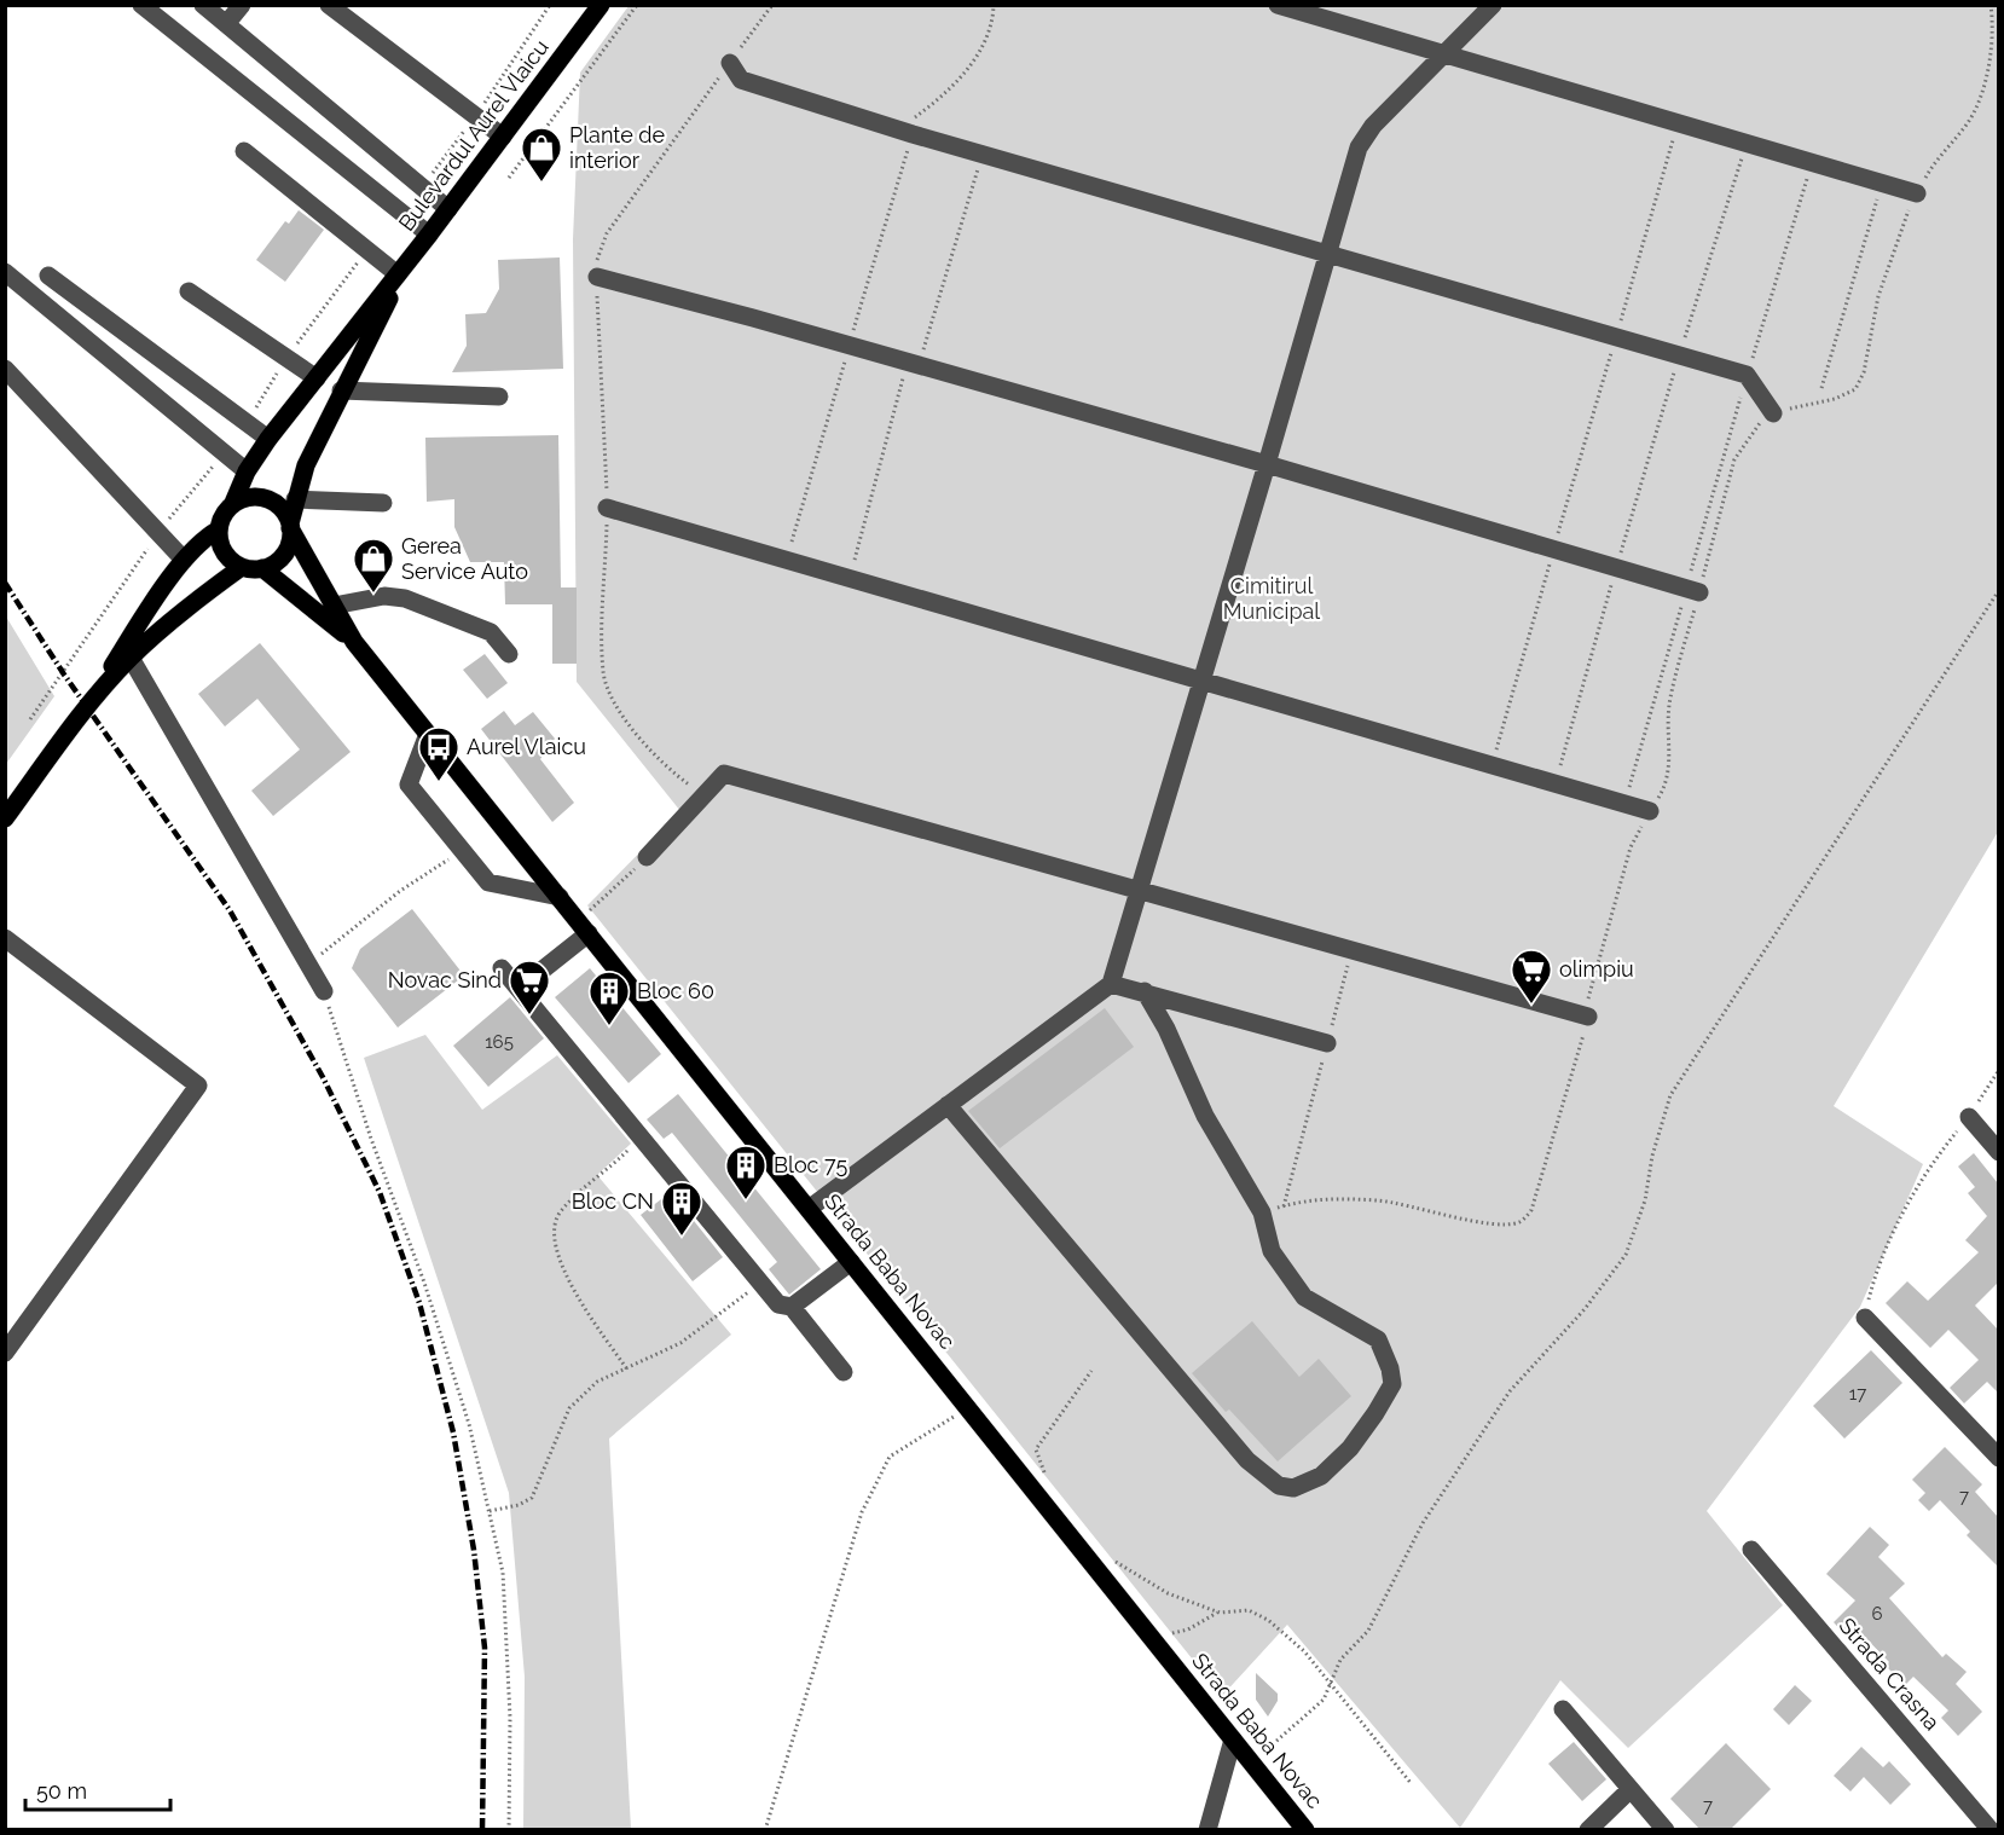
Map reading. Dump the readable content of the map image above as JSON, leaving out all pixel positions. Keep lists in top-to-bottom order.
{
  "streets": {
    "main road": ["Bulevardul Aurel Vlaicu", "Strada Baba Novac"],
    "street": ["Strada Crasna"]
  },
  "crossings": [
    ["Bulevardul Aurel Vlaicu", "Strada Baba Novac"]
  ],
  "parks": ["Cimitirul Municipal"],
  "places": {
    "shop": ["Plante de interior", "Gerea Service Auto"],
    "bus stop": ["Aurel Vlaicu"],
    "supermarket": ["olimpiu", "Novac Sind"],
    "building": ["Bloc 60", "Bloc 75", "Bloc CN"]
  },
  "house_numbers": [
    "165",
    "17",
    "7",
    "6",
    "7"
  ],
  "scale_bar": "50 m"
}
